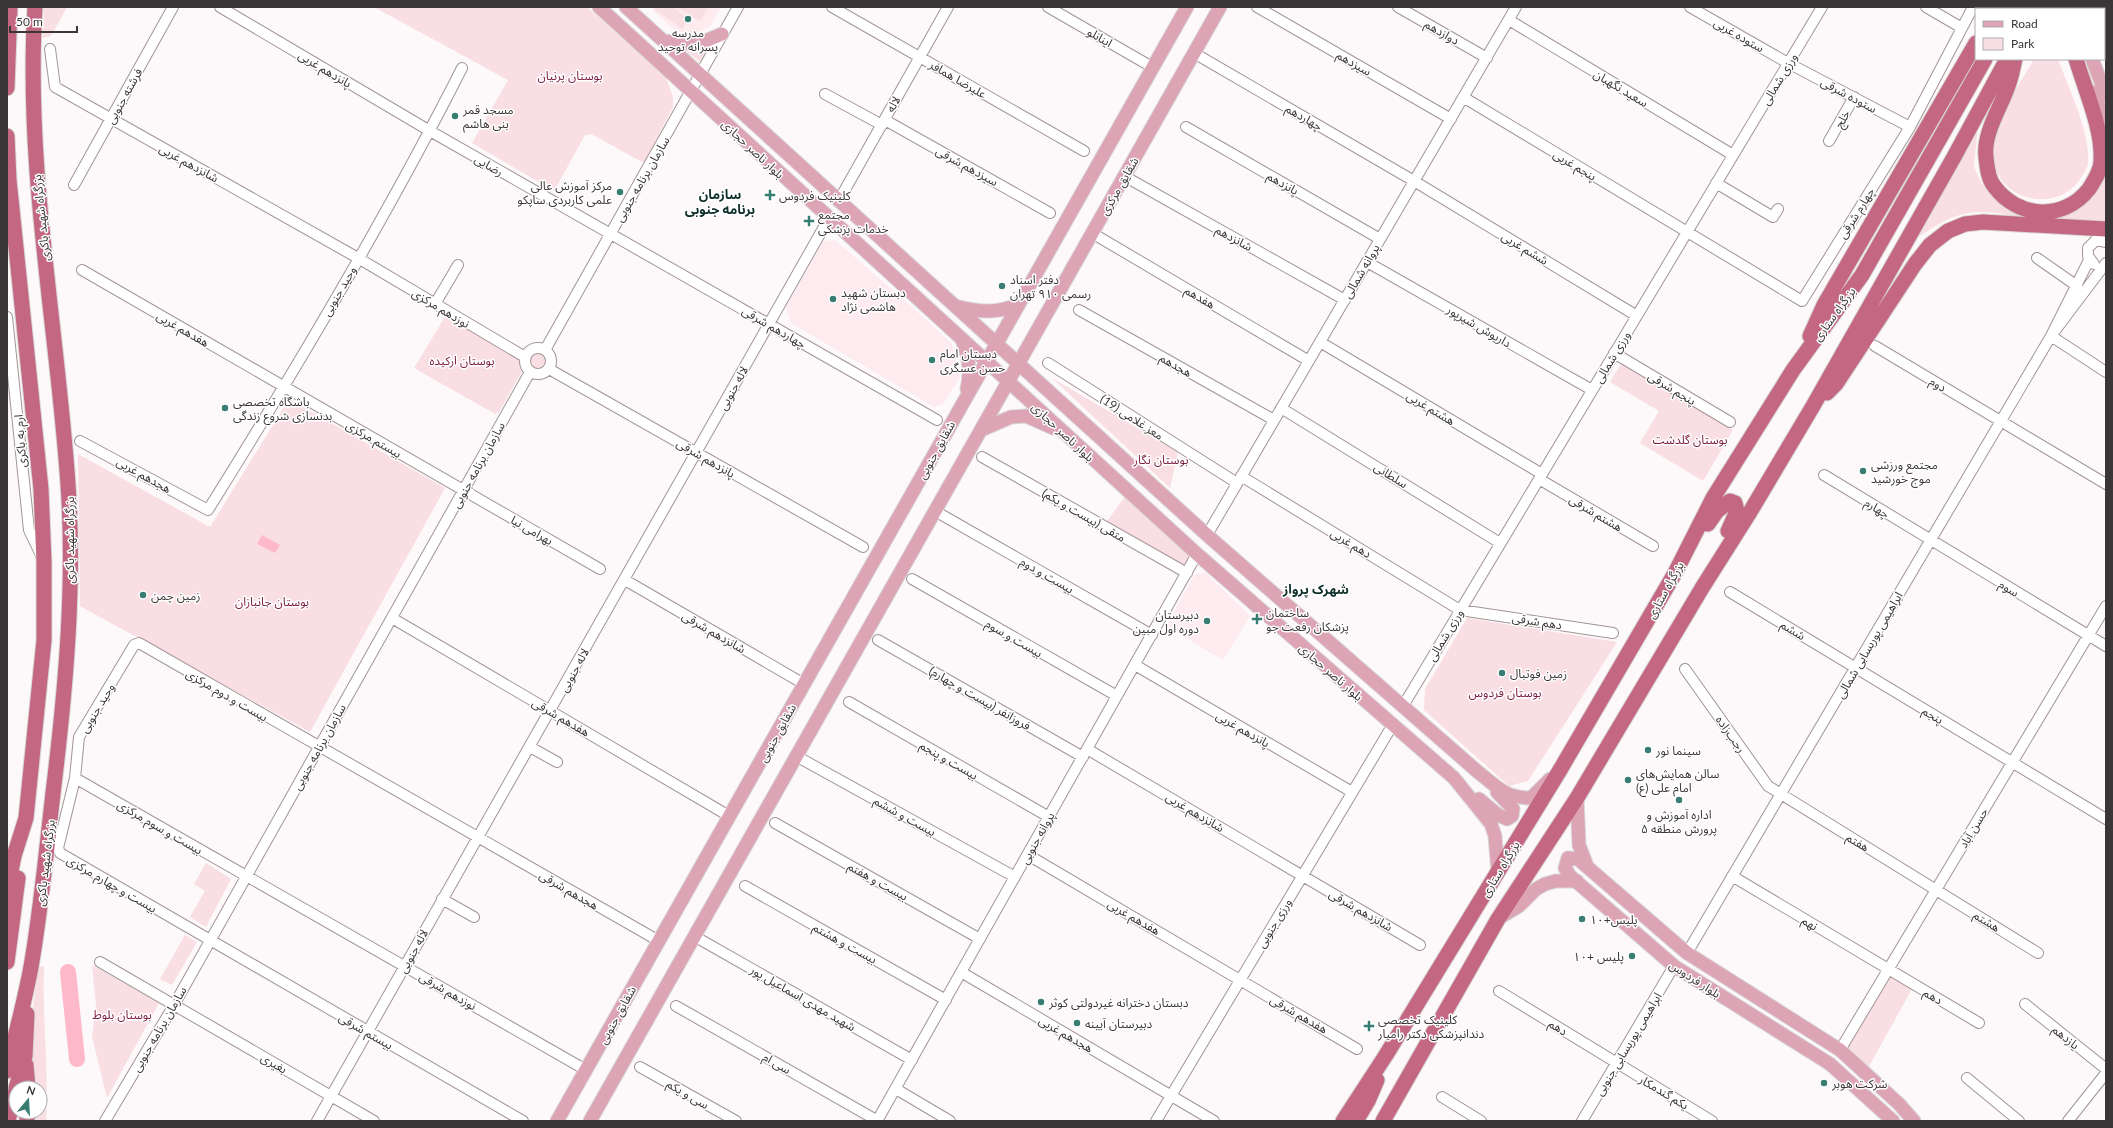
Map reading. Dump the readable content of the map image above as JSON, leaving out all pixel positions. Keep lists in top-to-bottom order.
{
  "streets": {
    "highway": ["بزرگراه شهید باکری", "بزرگراه ستاری"],
    "main road": [
      "بلوار ناصر حجازی",
      "شقایق مرکزی",
      "شقایق جنوبی",
      "بلوار فردوس"
    ],
    "street": [
      "دوازدهم",
      "ستوده غربی",
      "اینانلو",
      "سیزدهم",
      "پانزدهم غربی",
      "علیرضا همافر",
      "ورزی شمالی",
      "سعید نگهبان",
      "ستوده شرقی",
      "فرشته جنوبی",
      "لاله",
      "چهاردهم",
      "خلج",
      "شانزدهم غربی",
      "رضایی",
      "پنجم غربی",
      "سیزدهم شرقی",
      "سازمان برنامه جنوبی",
      "پانزدهم",
      "چهارم شرقی",
      "شانزدهم",
      "ششم غربی",
      "پروانه شمالی",
      "وحید جنوبی",
      "هفدهم",
      "نوزدهم مرکزی",
      "داریوش شیرپور",
      "چهاردهم شرقی",
      "هفدهم غربی",
      "هجدهم",
      "دوم",
      "لاله جنوبی",
      "پنجم شرقی",
      "هشتم غربی",
      "معز غلامی (19)",
      "بیستم مرکزی",
      "ارم به باکری",
      "پانزدهم شرقی",
      "هجدهم غربی",
      "سلطانی",
      "چهارم",
      "هشتم شرقی",
      "متقی (بیست و یکم)",
      "بهرامی نیا",
      "دهم غربی",
      "بیست و دوم",
      "سوم",
      "دهم شرقی",
      "ششم",
      "شانزدهم شرقی",
      "بیست و سوم",
      "ابراهیمی پوربسابی شمالی",
      "بیست و دوم مرکزی",
      "فروزانفر (بیست و چهارم)",
      "پنجم",
      "هفدهم شرقی",
      "رجب‌زاده",
      "بیست و پنجم",
      "بیست و ششم",
      "بیست و سوم مرکزی",
      "حسن آباد",
      "پروانه جنوبی",
      "هفتم",
      "بیست و هفتم",
      "بیست و چهارم مرکزی",
      "هجدهم شرقی",
      "هشتم",
      "ورزی جنوبی",
      "نهم",
      "بیست و هشتم",
      "نوزدهم شرقی",
      "دهم",
      "شهید مهدی اسماعیل پور",
      "بیستم شرقی",
      "یازدهم",
      "ابراهیمی پوربسابی جنوبی",
      "بغیری",
      "سی ام",
      "یکم گندمکار",
      "سی و یکم"
    ]
  },
  "crossings": [
    ["دوازدهم", "پروانه شمالی"],
    ["ستوده غربی", "ورزی شمالی"],
    ["ستوده غربی", "ستوده شرقی"],
    ["سیزدهم", "پروانه شمالی"],
    ["پانزدهم غربی", "رضایی"],
    ["پانزدهم غربی", "وحید جنوبی"],
    ["پانزدهم غربی", "پروانه جنوبی"],
    ["پانزدهم غربی", "ورزی جنوبی"],
    ["علیرضا همافر", "لاله"],
    ["ورزی شمالی", "سعید نگهبان"],
    ["ورزی شمالی", "ستوده شرقی"],
    ["ورزی شمالی", "بلوار ناصر حجازی"],
    ["ورزی شمالی", "پنجم غربی"],
    ["ورزی شمالی", "چهارم شرقی"],
    ["ورزی شمالی", "ششم غربی"],
    ["ورزی شمالی", "داریوش شیرپور"],
    ["ورزی شمالی", "پنجم شرقی"],
    ["ورزی شمالی", "هشتم غربی"],
    ["ورزی شمالی", "سلطانی"],
    ["ورزی شمالی", "هشتم شرقی"],
    ["ورزی شمالی", "دهم غربی"],
    ["ورزی شمالی", "دهم شرقی"],
    ["سعید نگهبان", "پروانه شمالی"],
    ["ستوده شرقی", "خلج"],
    ["ستوده شرقی", "چهارم شرقی"],
    ["فرشته جنوبی", "شانزدهم غربی"],
    ["لاله", "بلوار ناصر حجازی"],
    ["لاله", "سیزدهم شرقی"],
    ["چهاردهم", "شقایق مرکزی"],
    ["چهاردهم", "ششم غربی"],
    ["چهاردهم", "پروانه شمالی"],
    ["بلوار ناصر حجازی", "سازمان برنامه جنوبی"],
    ["بلوار ناصر حجازی", "شقایق مرکزی"],
    ["بلوار ناصر حجازی", "پروانه شمالی"],
    ["بلوار ناصر حجازی", "بزرگراه ستاری"],
    ["بلوار ناصر حجازی", "لاله جنوبی"],
    ["بلوار ناصر حجازی", "شقایق جنوبی"],
    ["بلوار ناصر حجازی", "پروانه جنوبی"],
    ["بلوار ناصر حجازی", "ورزی جنوبی"],
    ["شانزدهم غربی", "وحید جنوبی"],
    ["شانزدهم غربی", "نوزدهم مرکزی"],
    ["شانزدهم غربی", "شانزدهم شرقی"],
    ["شانزدهم غربی", "فروزانفر (بیست و چهارم)"],
    ["شانزدهم غربی", "پروانه جنوبی"],
    ["شانزدهم غربی", "ورزی جنوبی"],
    ["رضایی", "سازمان برنامه جنوبی"],
    ["رضایی", "وحید جنوبی"],
    ["رضایی", "چهاردهم شرقی"],
    ["پنجم غربی", "چهارم شرقی"],
    ["پنجم غربی", "پروانه شمالی"],
    ["سازمان برنامه جنوبی", "نوزدهم مرکزی"],
    ["سازمان برنامه جنوبی", "چهاردهم شرقی"],
    ["سازمان برنامه جنوبی", "بیستم مرکزی"],
    ["سازمان برنامه جنوبی", "پانزدهم شرقی"],
    ["سازمان برنامه جنوبی", "بهرامی نیا"],
    ["سازمان برنامه جنوبی", "بیست و دوم مرکزی"],
    ["سازمان برنامه جنوبی", "هفدهم شرقی"],
    ["سازمان برنامه جنوبی", "بیست و سوم مرکزی"],
    ["سازمان برنامه جنوبی", "بیست و چهارم مرکزی"],
    ["سازمان برنامه جنوبی", "نوزدهم شرقی"],
    ["سازمان برنامه جنوبی", "بیستم شرقی"],
    ["سازمان برنامه جنوبی", "بغیری"],
    ["پانزدهم", "پروانه شمالی"],
    ["شقایق مرکزی", "شانزدهم"],
    ["شقایق مرکزی", "هفدهم"],
    ["بزرگراه شهید باکری", "ارم به باکری"],
    ["شانزدهم", "پروانه شمالی"],
    ["ششم غربی", "پروانه شمالی"],
    ["پروانه شمالی", "هفدهم"],
    ["پروانه شمالی", "داریوش شیرپور"],
    ["پروانه شمالی", "هجدهم"],
    ["پروانه شمالی", "هشتم غربی"],
    ["پروانه شمالی", "معز غلامی (19)"],
    ["پروانه شمالی", "سلطانی"],
    ["پروانه شمالی", "دهم غربی"],
    ["وحید جنوبی", "نوزدهم مرکزی"],
    ["وحید جنوبی", "هفدهم غربی"],
    ["وحید جنوبی", "بیستم مرکزی"],
    ["وحید جنوبی", "هجدهم غربی"],
    ["وحید جنوبی", "بیست و دوم مرکزی"],
    ["وحید جنوبی", "بیست و سوم مرکزی"],
    ["وحید جنوبی", "بیست و چهارم مرکزی"],
    ["نوزدهم مرکزی", "پانزدهم شرقی"],
    ["بزرگراه ستاری", "بلوار فردوس"],
    ["چهاردهم شرقی", "لاله جنوبی"],
    ["هفدهم غربی", "بیستم مرکزی"],
    ["هفدهم غربی", "هفدهم شرقی"],
    ["هفدهم غربی", "پروانه جنوبی"],
    ["هفدهم غربی", "ورزی جنوبی"],
    ["دوم", "ابراهیمی پوربسابی شمالی"],
    ["لاله جنوبی", "پانزدهم شرقی"],
    ["لاله جنوبی", "شانزدهم شرقی"],
    ["لاله جنوبی", "بیست و دوم مرکزی"],
    ["لاله جنوبی", "هفدهم شرقی"],
    ["لاله جنوبی", "هجدهم شرقی"],
    ["لاله جنوبی", "نوزدهم شرقی"],
    ["لاله جنوبی", "بیستم شرقی"],
    ["لاله جنوبی", "بغیری"],
    ["هشتم غربی", "هشتم شرقی"],
    ["معز غلامی (19)", "دهم غربی"],
    ["بیستم مرکزی", "بهرامی نیا"],
    ["شقایق جنوبی", "شانزدهم شرقی"],
    ["شقایق جنوبی", "هفدهم شرقی"],
    ["شقایق جنوبی", "هجدهم شرقی"],
    ["شقایق جنوبی", "نوزدهم شرقی"],
    ["هجدهم غربی", "پروانه جنوبی"],
    ["هجدهم غربی", "ورزی جنوبی"],
    ["چهارم", "سوم"],
    ["چهارم", "ابراهیمی پوربسابی شمالی"],
    ["متقی (بیست و یکم)", "پروانه جنوبی"],
    ["دهم غربی", "دهم شرقی"],
    ["بیست و دوم", "پروانه جنوبی"],
    ["سوم", "ابراهیمی پوربسابی شمالی"],
    ["سوم", "حسن آباد"],
    ["ششم", "ابراهیمی پوربسابی شمالی"],
    ["ششم", "پنجم"],
    ["شانزدهم شرقی", "ورزی جنوبی"],
    ["بیست و سوم", "پروانه جنوبی"],
    ["ابراهیمی پوربسابی شمالی", "پنجم"],
    ["ابراهیمی پوربسابی شمالی", "رجب‌زاده"],
    ["ابراهیمی پوربسابی شمالی", "هفتم"],
    ["ابراهیمی پوربسابی شمالی", "نهم"],
    ["ابراهیمی پوربسابی شمالی", "بلوار فردوس"],
    ["بیست و دوم مرکزی", "هجدهم شرقی"],
    ["فروزانفر (بیست و چهارم)", "پروانه جنوبی"],
    ["پنجم", "حسن آباد"],
    ["هفدهم شرقی", "ورزی جنوبی"],
    ["رجب‌زاده", "هفتم"],
    ["بیست و پنجم", "پروانه جنوبی"],
    ["بیست و ششم", "پروانه جنوبی"],
    ["بیست و سوم مرکزی", "بیست و چهارم مرکزی"],
    ["بیست و سوم مرکزی", "نوزدهم شرقی"],
    ["حسن آباد", "هفتم"],
    ["حسن آباد", "هشتم"],
    ["حسن آباد", "نهم"],
    ["حسن آباد", "بلوار فردوس"],
    ["حسن آباد", "دهم"],
    ["پروانه جنوبی", "بیست و هفتم"],
    ["پروانه جنوبی", "بیست و هشتم"],
    ["پروانه جنوبی", "شهید مهدی اسماعیل پور"],
    ["پروانه جنوبی", "سی ام"],
    ["هفتم", "هشتم"],
    ["بیست و چهارم مرکزی", "بیستم شرقی"],
    ["نهم", "دهم"],
    ["بلوار فردوس", "ابراهیمی پوربسابی جنوبی"],
    ["دهم", "ابراهیمی پوربسابی جنوبی"],
    ["دهم", "یکم گندمکار"],
    ["ابراهیمی پوربسابی جنوبی", "یکم گندمکار"]
  ],
  "districts": ["سازمان برنامه جنوبی", "شهرک پرواز"],
  "parks": [
    "بوستان پرنیان",
    "بوستان ارکیده",
    "بوستان گلدشت",
    "بوستان نگار",
    "بوستان جانبازان",
    "بوستان فردوس",
    "بوستان بلوط"
  ],
  "places": {
    "other": [
      "مدرسه پسرانه توحید",
      "مسجد قمر بنی هاشم",
      "مرکز آموزش عالی علمی کاربردی ساپکو",
      "دفتر اسناد رسمی ۹۱۰ تهران",
      "دبستان شهید هاشمی نژاد",
      "دبستان امام حسن عسگری",
      "باشگاه تخصصی بدنسازی شروع زندگی",
      "مجتمع ورزشی موج خورشید",
      "زمین چمن",
      "دبیرستان دوره اول مبین",
      "زمین فوتبال",
      "سینما نور",
      "سالن همایش‌های امام علی (ع)",
      "اداره آموزش و پرورش منطقه ۵",
      "پلیس+١٠",
      "پلیس +۱۰",
      "دبستان دخترانه غیردولتی کوثر",
      "دبیرستان آیینه",
      "شرکت هوبر"
    ],
    "health": [
      "کلینیک فردوس",
      "مجتمع خدمات پزشکی",
      "ساختمان پزشكان رفعت جو",
      "کلینیک تخصصی دندانپزشکی دکتر رامیار"
    ]
  },
  "legend": ["Road", "Park"],
  "scale_bar": "50 m",
  "north": "top"
}
